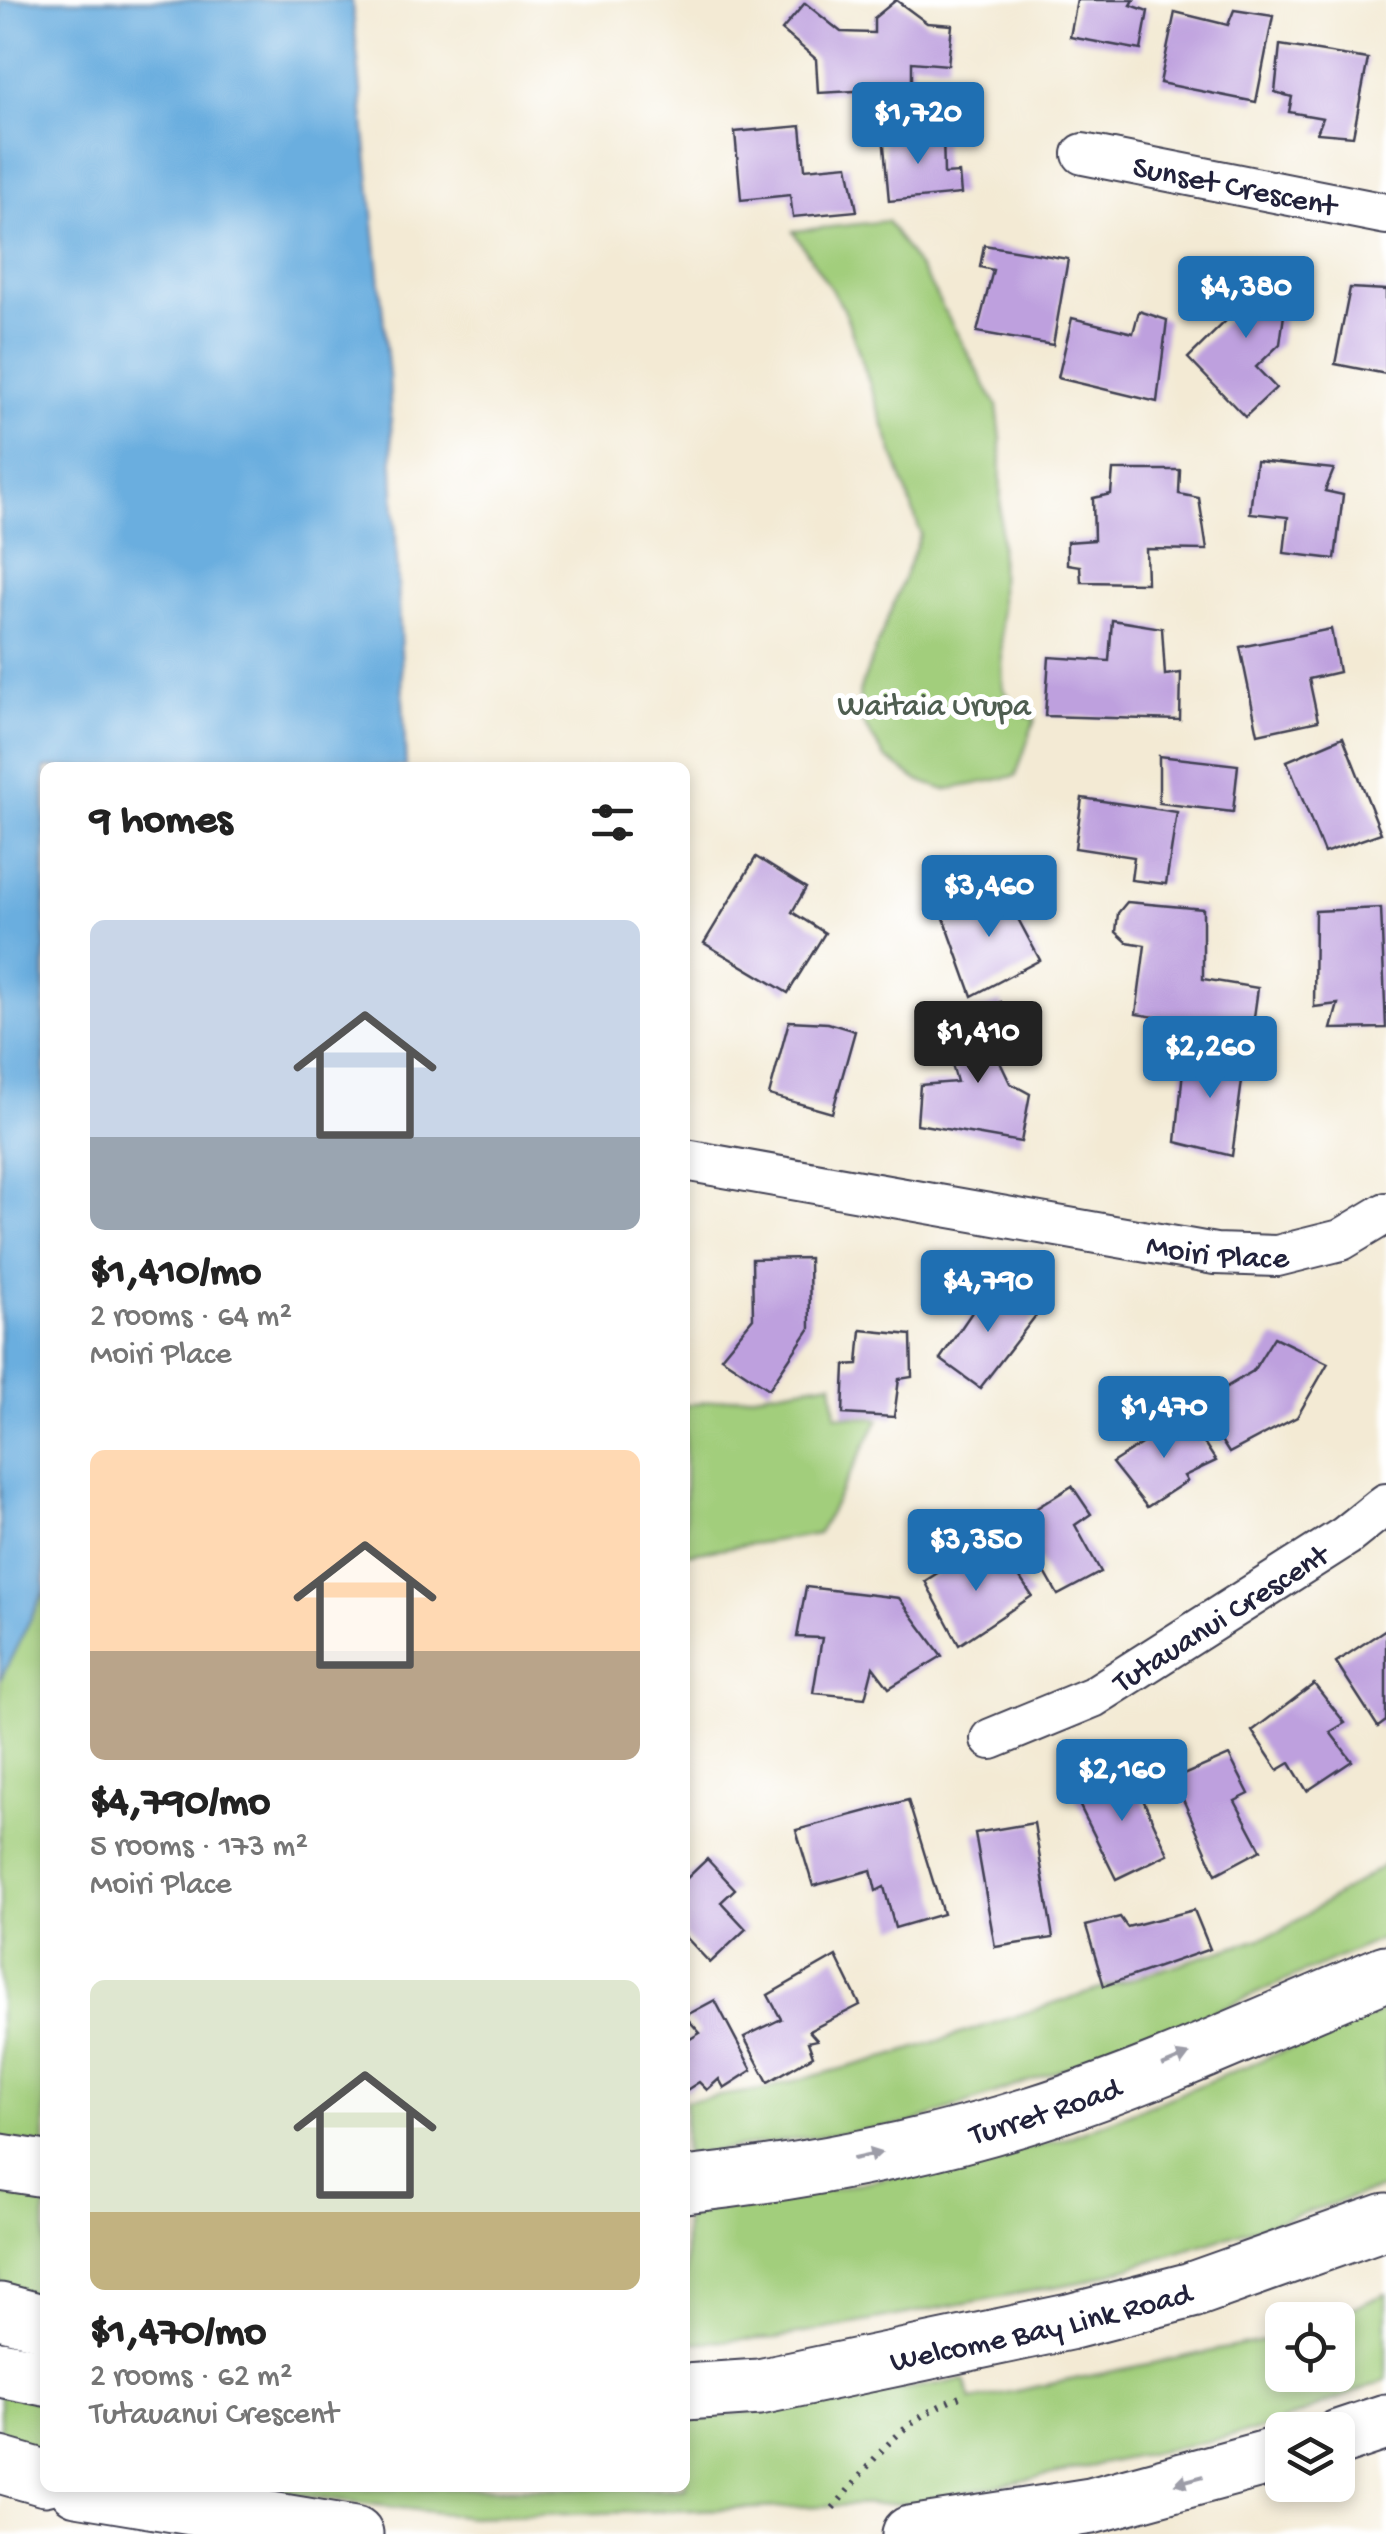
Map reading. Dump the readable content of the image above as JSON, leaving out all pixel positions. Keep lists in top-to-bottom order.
{
  "streets": {
    "main road": ["Turret Road", "Welcome Bay Link Road"],
    "street": ["Sunset Crescent", "Moiri Place", "Tutauanui Crescent"]
  },
  "parks": ["Waitaia Urupa"],
  "page": {
    "price": [
      "$1,720",
      "$4,380",
      "$3,460",
      "$1,410",
      "$2,260",
      "$4,790",
      "$1,470",
      "$3,350",
      "$2,160"
    ],
    "heading": "9 homes",
    "list": [
      {
        "name": "$1,410/mo",
        "note": "2 rooms · 64 m² · Moiri Place"
      },
      {
        "name": "$4,790/mo",
        "note": "5 rooms · 173 m² · Moiri Place"
      },
      {
        "name": "$1,470/mo",
        "note": "2 rooms · 62 m² · Tutauanui Crescent"
      }
    ]
  }
}
